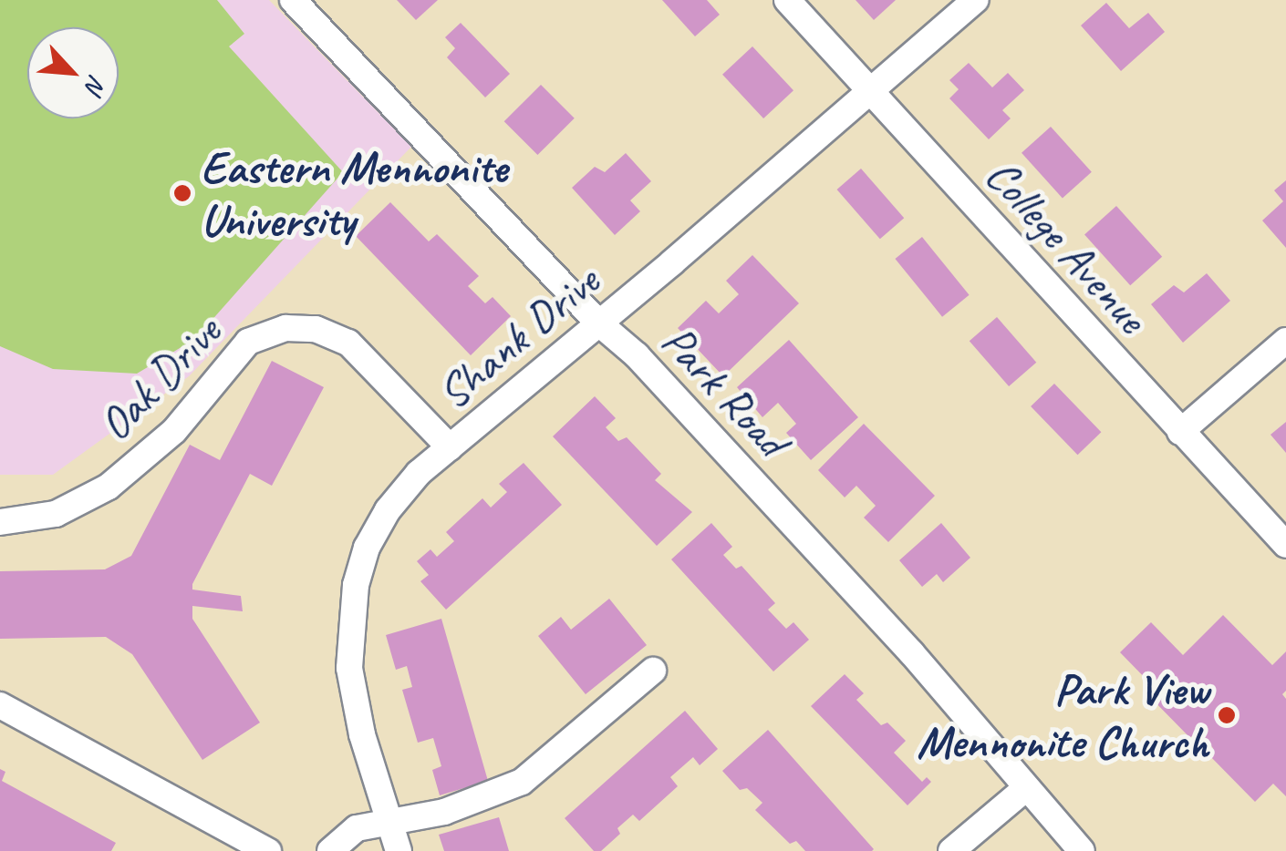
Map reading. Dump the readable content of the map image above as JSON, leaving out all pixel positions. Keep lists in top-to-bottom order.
{
  "streets": {
    "street": [
      "College Avenue",
      "Shank Drive",
      "Oak Drive",
      "Park Road"
    ]
  },
  "crossings": [
    ["College Avenue", "Shank Drive"],
    ["Shank Drive", "Oak Drive"],
    ["Shank Drive", "Park Road"]
  ],
  "places": ["Eastern Mennonite University", "Park View Mennonite Church"],
  "north": "bottom right"
}
